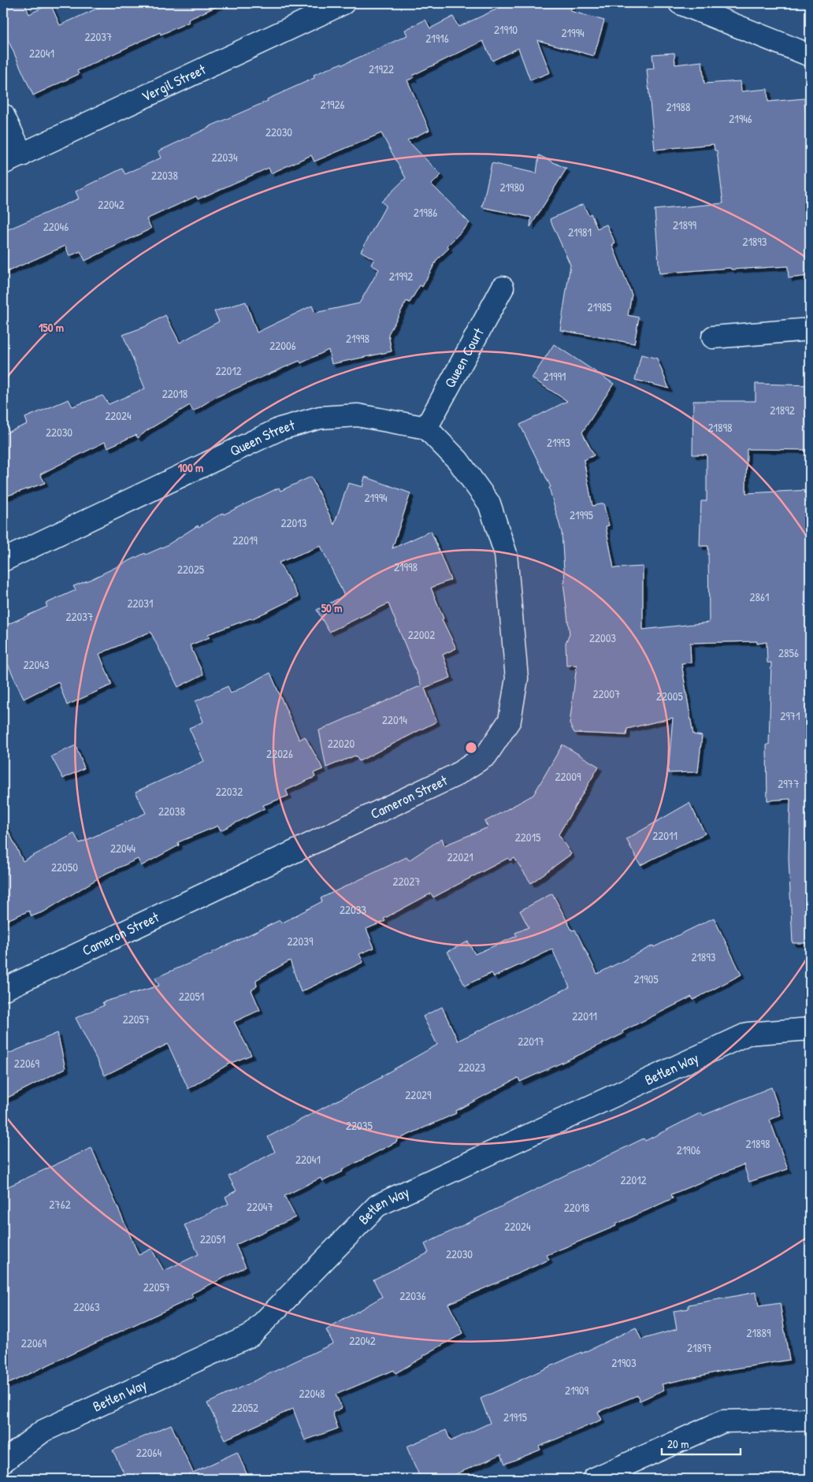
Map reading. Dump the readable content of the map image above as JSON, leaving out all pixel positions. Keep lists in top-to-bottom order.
{
  "streets": {
    "street": [
      "Vergil Street",
      "Queen Court",
      "Queen Street",
      "Cameron Street",
      "Betlen Way"
    ]
  },
  "crossings": [
    ["Queen Court", "Queen Street"],
    ["Queen Court", "Cameron Street"],
    ["Queen Street", "Cameron Street"]
  ],
  "house_numbers": [
    "21910",
    "21994",
    "22037",
    "21916",
    "22041",
    "21922",
    "21926",
    "21988",
    "21946",
    "22030",
    "22034",
    "22038",
    "21980",
    "22042",
    "21986",
    "21899",
    "22046",
    "21981",
    "21893",
    "21992",
    "21985",
    "21998",
    "22006",
    "22012",
    "21991",
    "22018",
    "21892",
    "22024",
    "21898",
    "22030",
    "21993",
    "21994",
    "21995",
    "22013",
    "22019",
    "21998",
    "22025",
    "2861",
    "22031",
    "22037",
    "22002",
    "22003",
    "2856",
    "22043",
    "22007",
    "22005",
    "2971",
    "22014",
    "22020",
    "22026",
    "22009",
    "2977",
    "22032",
    "22038",
    "22011",
    "22015",
    "22044",
    "22021",
    "22050",
    "22027",
    "22033",
    "22039",
    "21893",
    "21905",
    "22051",
    "22011",
    "22057",
    "22017",
    "22069",
    "22023",
    "22029",
    "22035",
    "21898",
    "21906",
    "22041",
    "22012",
    "2762",
    "22047",
    "22018",
    "22024",
    "22051",
    "22030",
    "22057",
    "22036",
    "22063",
    "21889",
    "22042",
    "22069",
    "21897",
    "21903",
    "21909",
    "22048",
    "22052",
    "21915",
    "22064"
  ],
  "scale_bar": "20 m",
  "rings": ["150 m", "100 m", "50 m"]
}
